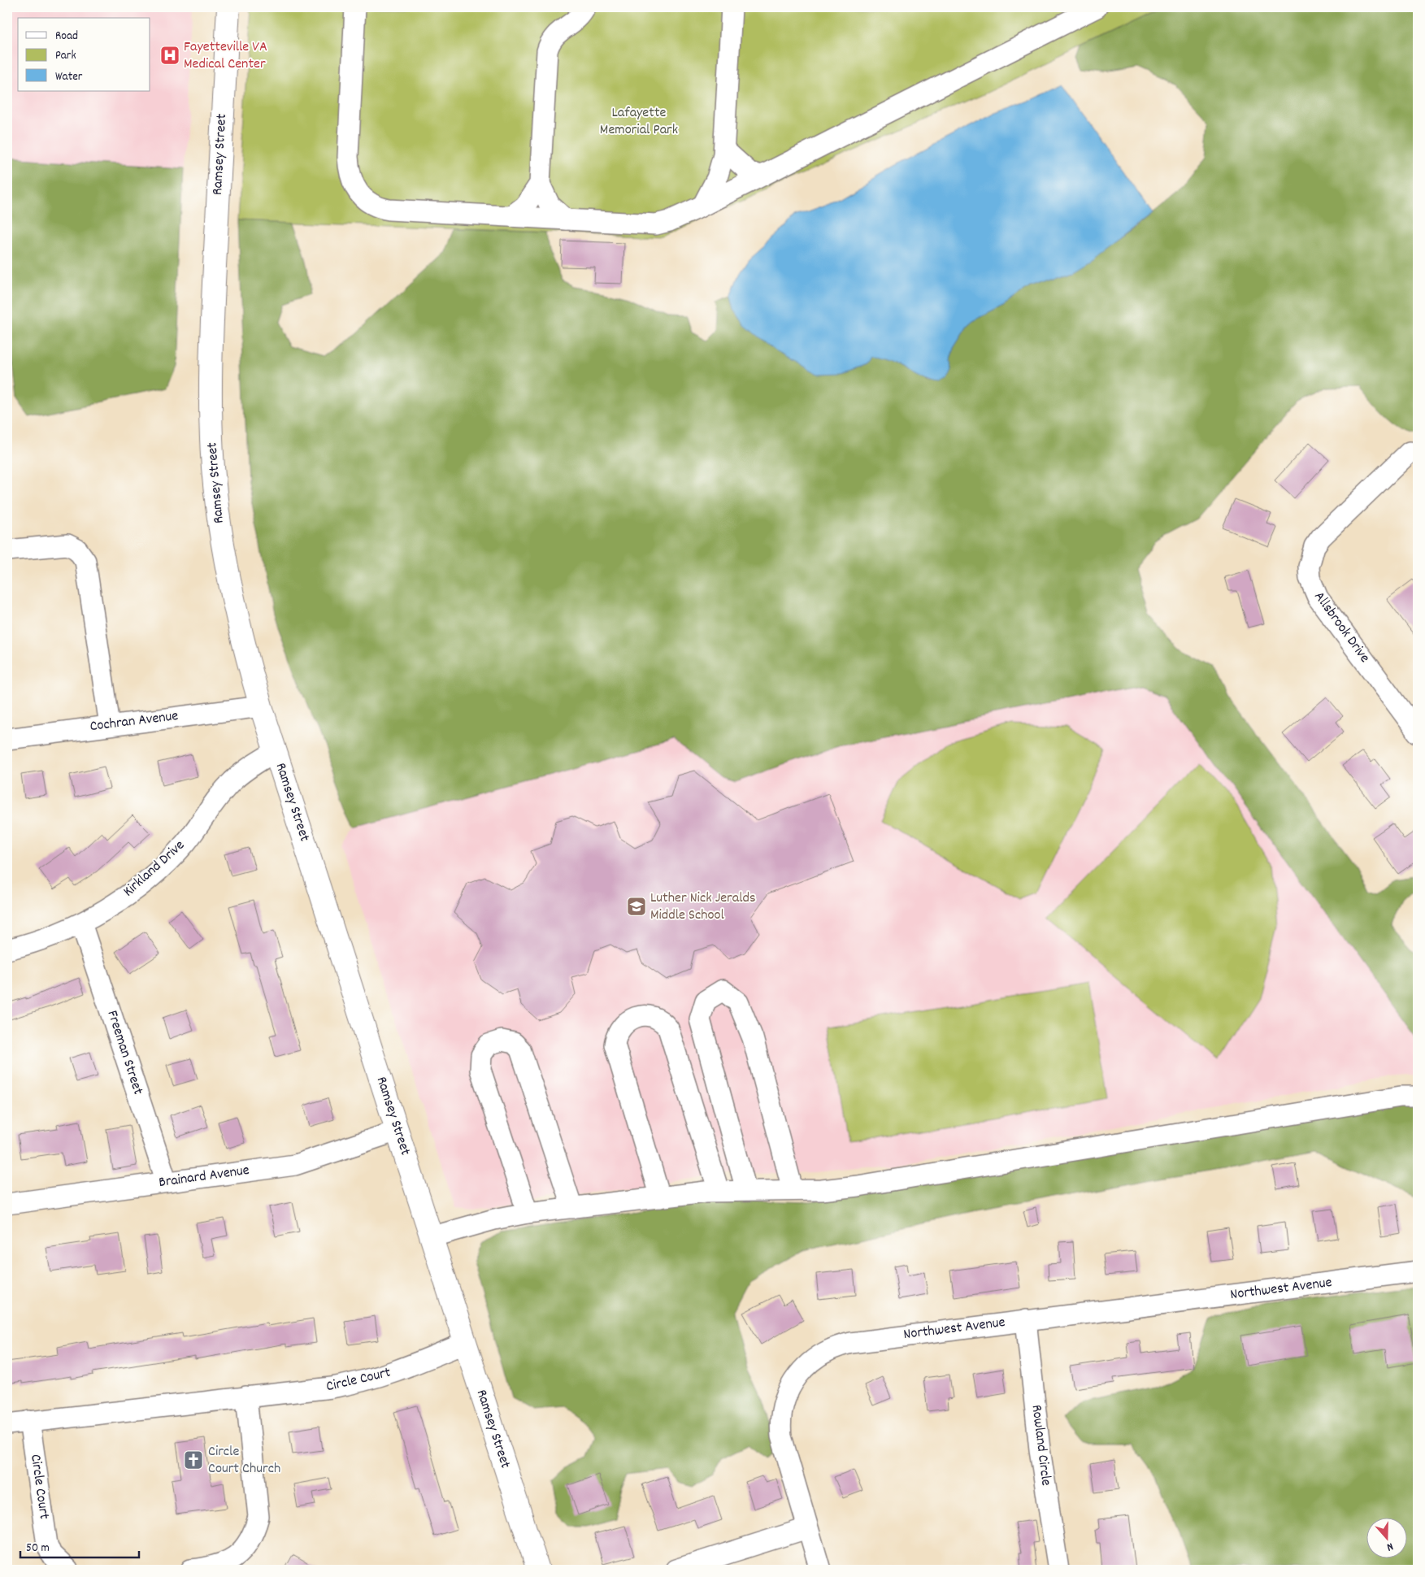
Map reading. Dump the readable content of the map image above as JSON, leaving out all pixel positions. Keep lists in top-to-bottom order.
{
  "streets": {
    "main road": ["Ramsey Street"],
    "street": [
      "Allsbrook Drive",
      "Cochran Avenue",
      "Kirkland Drive",
      "Freeman Street",
      "Brainard Avenue",
      "Northwest Avenue",
      "Circle Court",
      "Rowland Circle"
    ]
  },
  "crossings": [
    ["Ramsey Street", "Cochran Avenue"],
    ["Ramsey Street", "Kirkland Drive"],
    ["Ramsey Street", "Brainard Avenue"],
    ["Ramsey Street", "Circle Court"],
    ["Kirkland Drive", "Freeman Street"],
    ["Freeman Street", "Brainard Avenue"],
    ["Northwest Avenue", "Rowland Circle"]
  ],
  "parks": ["Lafayette Memorial Park"],
  "places": {
    "hospital": ["Fayetteville VA Medical Center"],
    "school or university": ["Luther Nick Jeralds Middle School"],
    "church": ["Circle Court Church"]
  },
  "legend": ["Road", "Park", "Water"],
  "scale_bar": "50 m",
  "north": "bottom"
}
